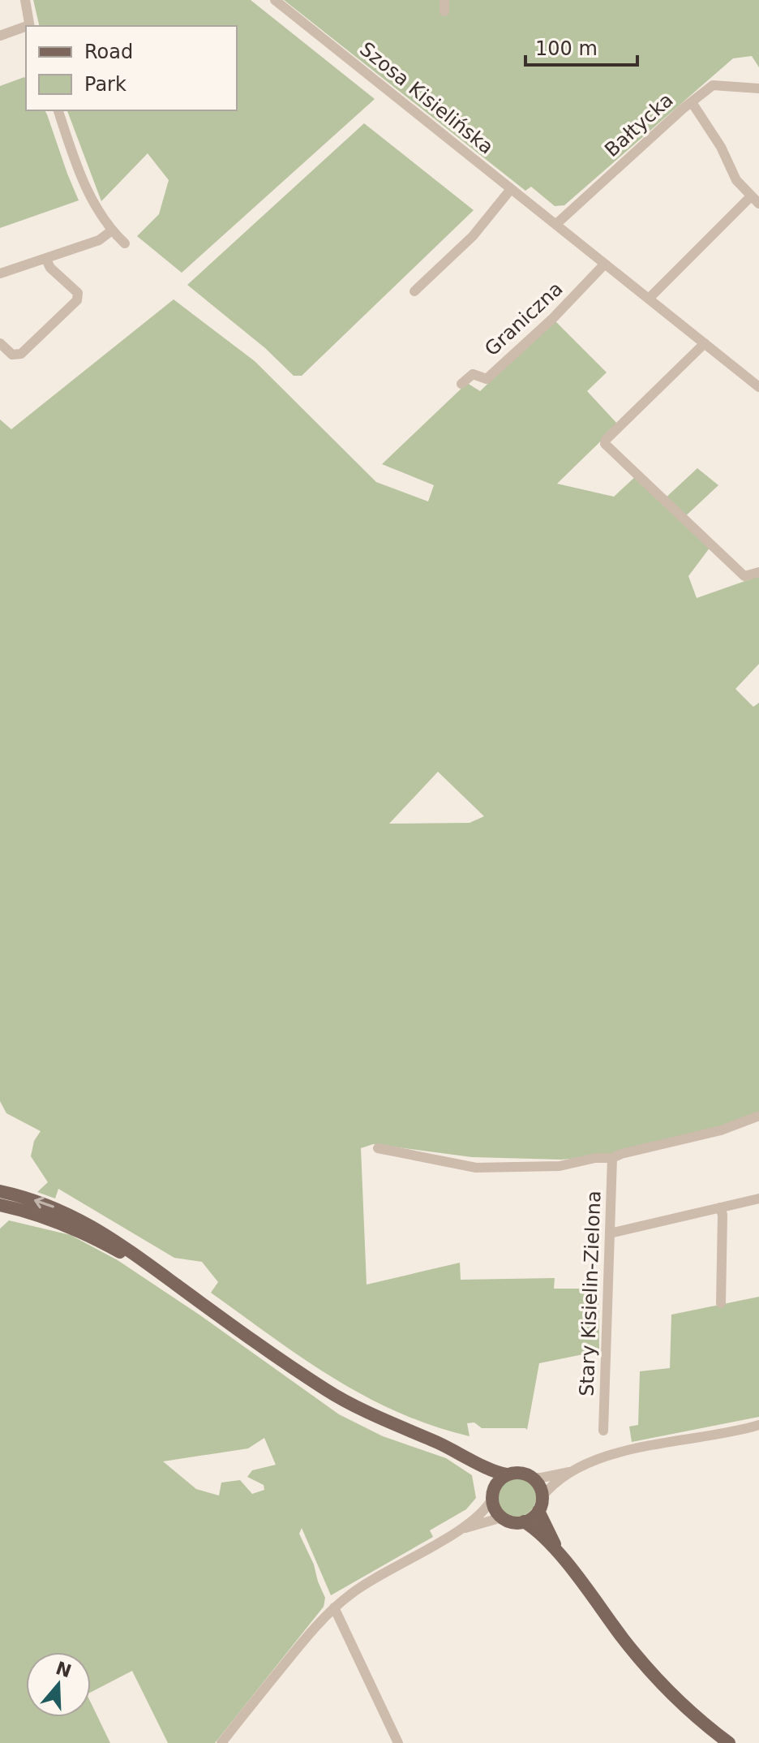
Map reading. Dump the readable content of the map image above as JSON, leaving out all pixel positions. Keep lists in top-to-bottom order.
{
  "streets": {
    "street": [
      "Szosa Kisielińska",
      "Bałtycka",
      "Graniczna",
      "Stary Kisielin-Zielona"
    ]
  },
  "crossings": [
    ["Szosa Kisielińska", "Bałtycka"],
    ["Szosa Kisielińska", "Graniczna"]
  ],
  "legend": ["Road", "Park"],
  "scale_bar": "100 m",
  "north": "top"
}
